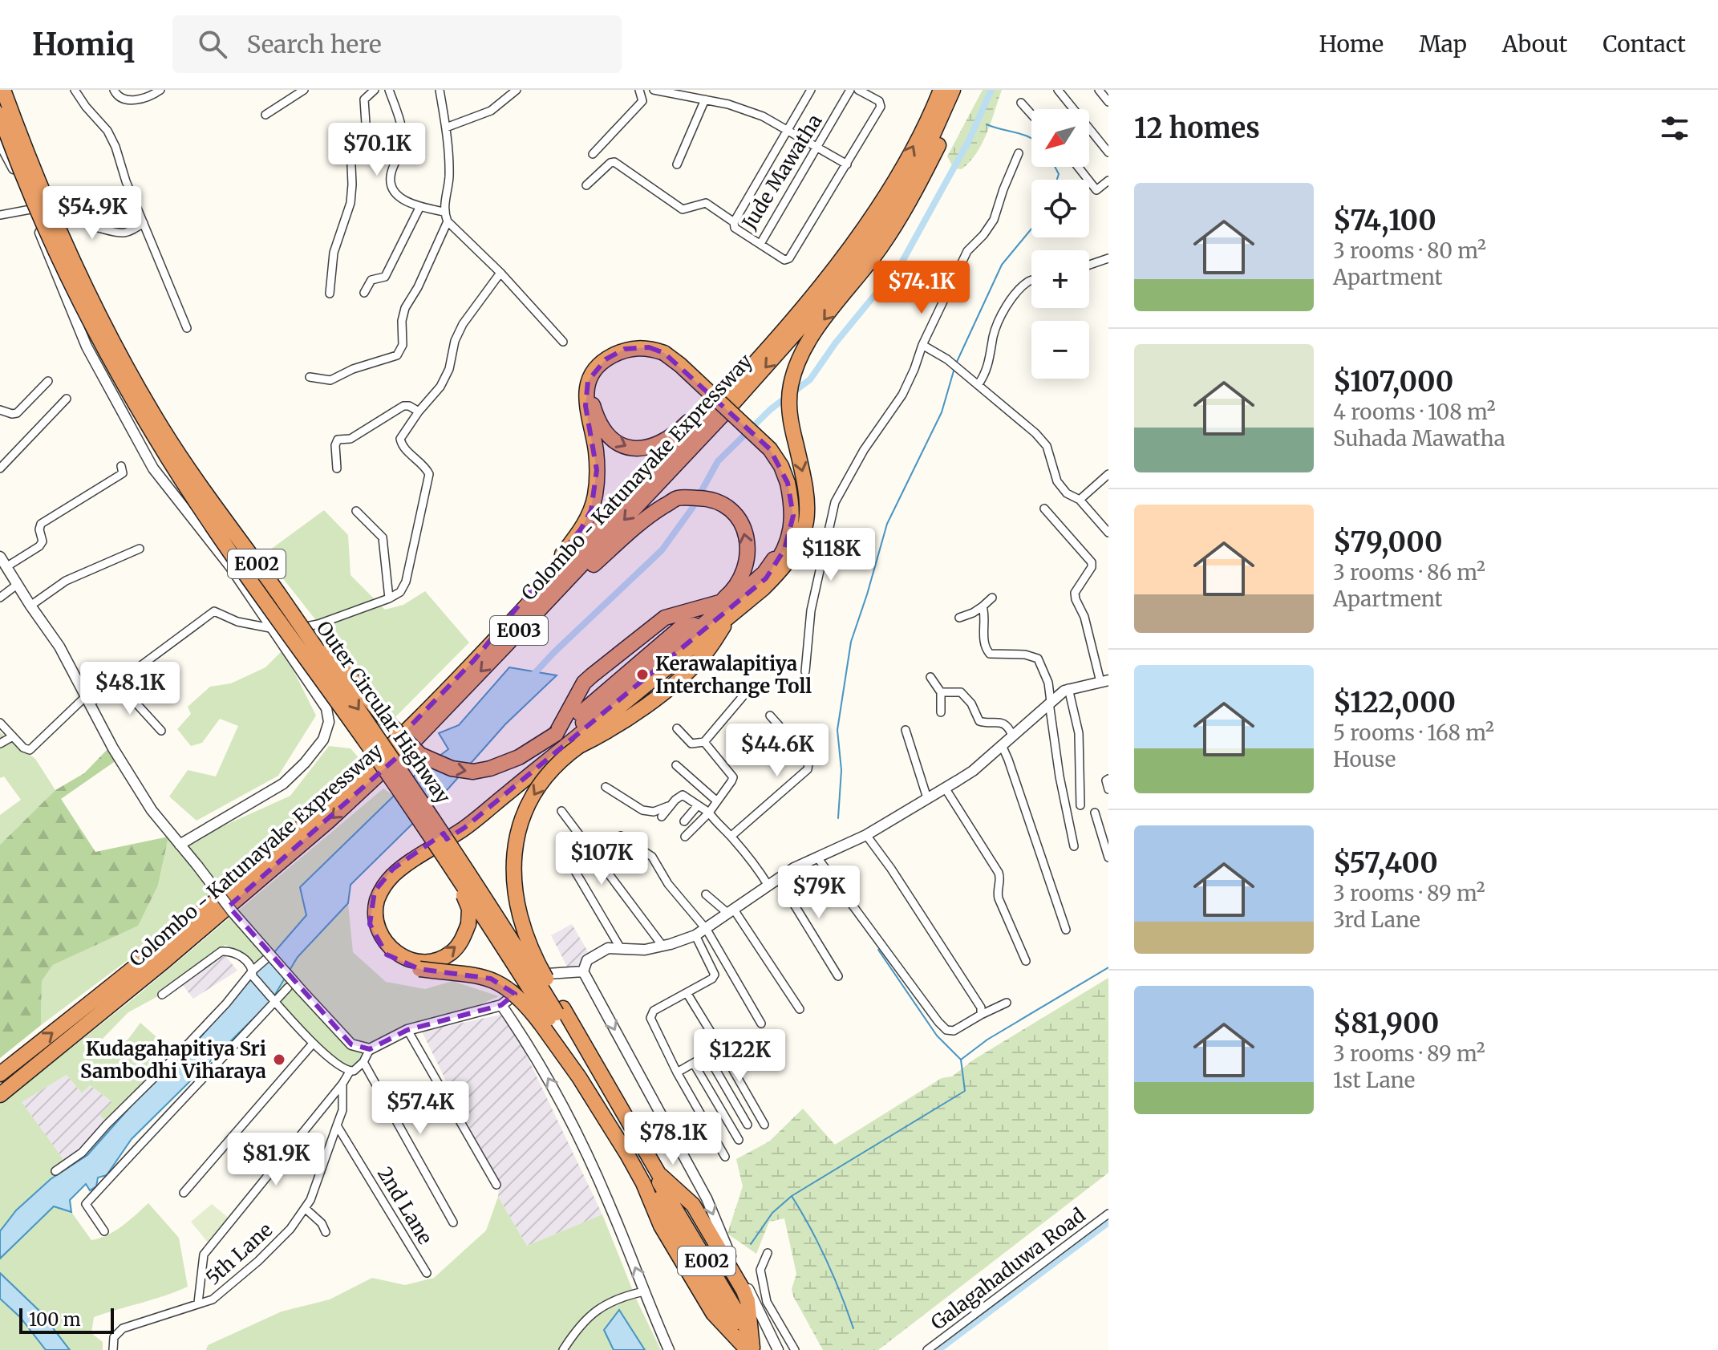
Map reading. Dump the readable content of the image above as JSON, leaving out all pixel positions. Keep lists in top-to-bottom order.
{
  "streets": {
    "highway": [
      "Colombo - Katunayake Expressway",
      "E002",
      "E003",
      "Outer Circular Highway"
    ],
    "street": [
      "Jude Mawatha",
      "2nd Lane",
      "5th Lane",
      "Galagahaduwa Road"
    ]
  },
  "crossings": [
    ["2nd Lane", "5th Lane"]
  ],
  "places": ["Kerawalapitiya Interchange Toll", "Kudagahapitiya Sri Sambodhi Viharaya"],
  "scale_bar": "100 m",
  "north": "bottom left",
  "page": {
    "header": "Homiq",
    "search": "Search here",
    "nav": [
      "Home",
      "Map",
      "About",
      "Contact"
    ],
    "heading": "12 homes",
    "map_buttons": ["+", "−"],
    "price": [
      "$70.1K",
      "$54.9K",
      "$74.1K",
      "$118K",
      "$48.1K",
      "$44.6K",
      "$107K",
      "$79K",
      "$122K",
      "$57.4K",
      "$78.1K",
      "$81.9K"
    ],
    "list": [
      {
        "name": "$74,100",
        "note": "3 rooms · 80 m² · Apartment"
      },
      {
        "name": "$107,000",
        "note": "4 rooms · 108 m² · Suhada Mawatha"
      },
      {
        "name": "$79,000",
        "note": "3 rooms · 86 m² · Apartment"
      },
      {
        "name": "$122,000",
        "note": "5 rooms · 168 m² · House"
      },
      {
        "name": "$57,400",
        "note": "3 rooms · 89 m² · 3rd Lane"
      },
      {
        "name": "$81,900",
        "note": "3 rooms · 89 m² · 1st Lane"
      }
    ],
    "scale": "100 m"
  }
}
